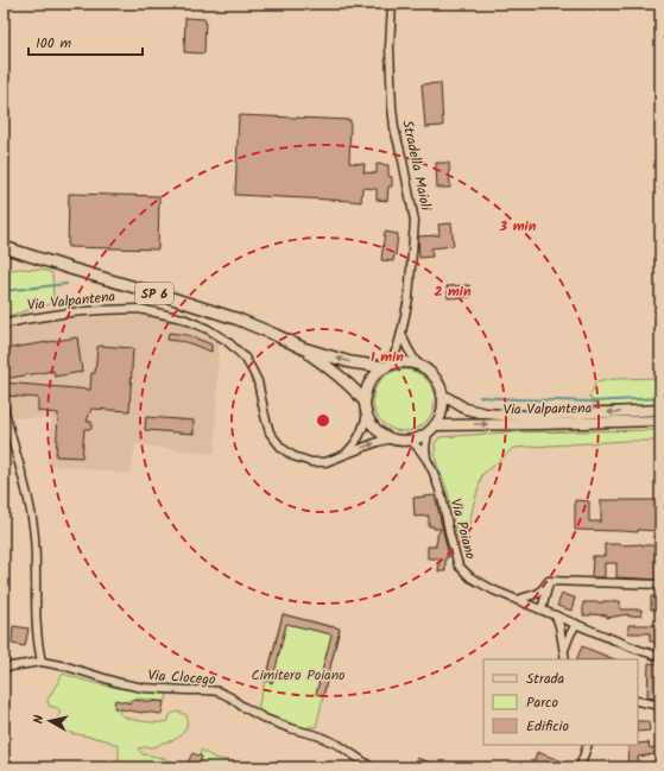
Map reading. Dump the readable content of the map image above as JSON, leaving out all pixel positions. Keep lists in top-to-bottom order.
{
  "streets": {
    "highway": ["SP 6"],
    "main road": ["Via Valpantena"],
    "street": ["Stradella Maioli", "Via Poiano", "Via Clocego"]
  },
  "crossings": [
    ["Stradella Maioli", "Via Valpantena"],
    ["Stradella Maioli", "Via Poiano"],
    ["Via Valpantena", "Via Poiano"]
  ],
  "parks": ["Cimitero Poiano"],
  "legend": ["Strada", "Parco", "Edificio"],
  "scale_bar": "100 m",
  "north": "left",
  "rings": ["3 min", "2 min", "1 min"]
}
